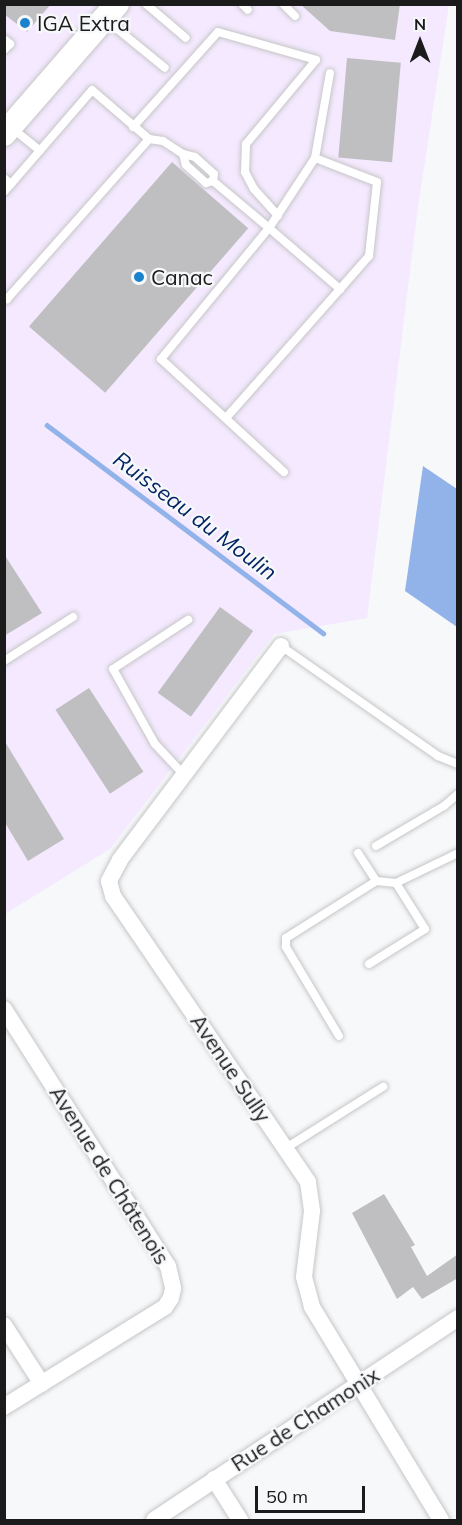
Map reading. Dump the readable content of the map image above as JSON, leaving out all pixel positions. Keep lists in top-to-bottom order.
{
  "streets": {
    "street": ["Avenue Sully", "Avenue de Châtenois", "Rue de Chamonix"]
  },
  "crossings": [
    ["Avenue Sully", "Rue de Chamonix"]
  ],
  "water": ["Ruisseau du Moulin"],
  "places": ["IGA Extra", "Canac"],
  "scale_bar": "50 m",
  "north": "top"
}
